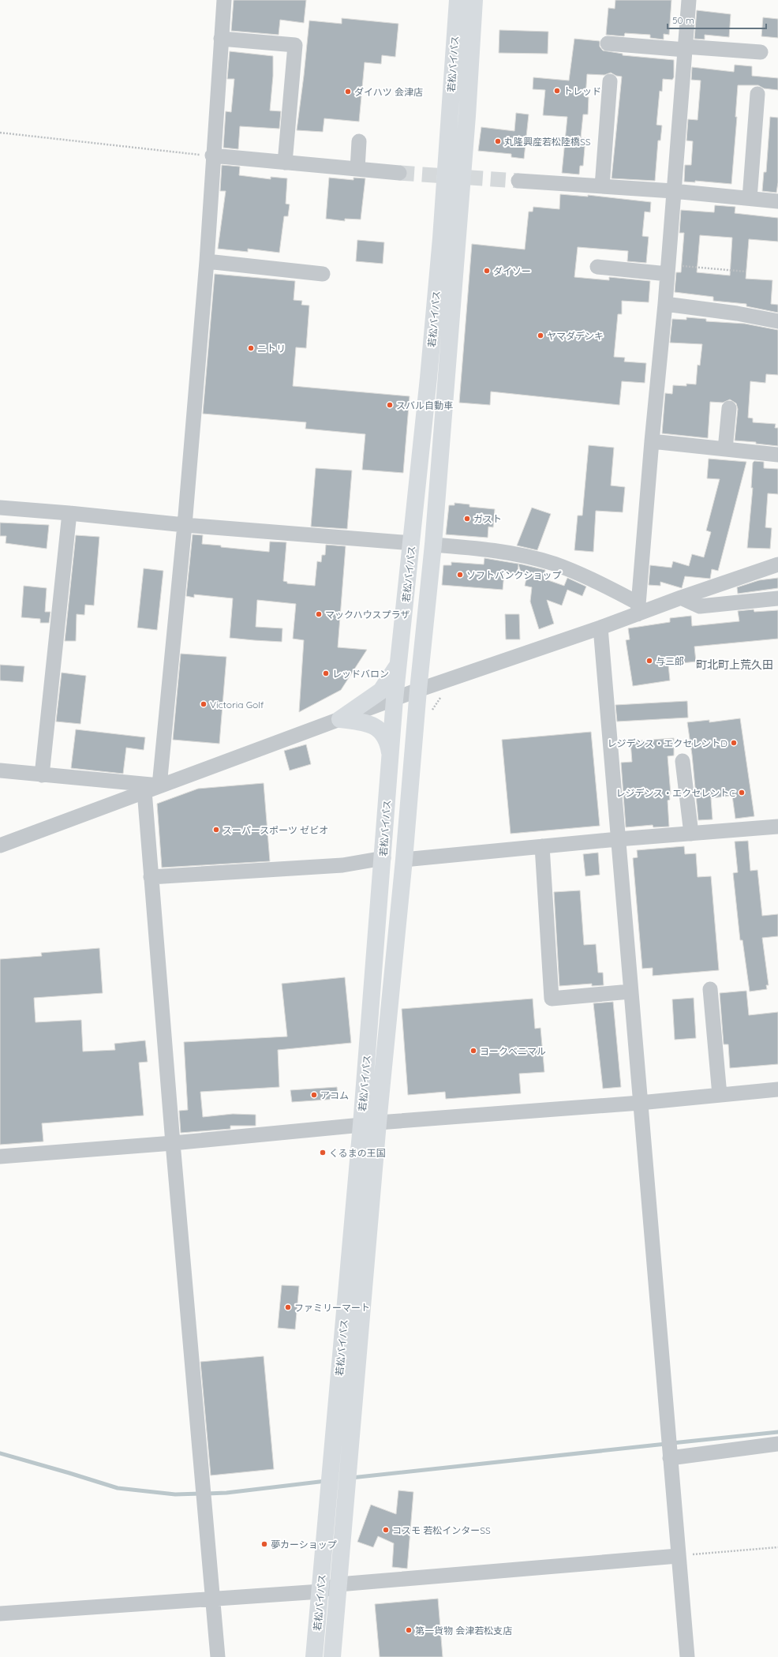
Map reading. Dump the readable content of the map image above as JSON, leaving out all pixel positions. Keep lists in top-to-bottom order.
{
  "streets": {
    "highway": ["若松バイパス"]
  },
  "districts": ["町北町上荒久田"],
  "places": [
    "トレッド",
    "ダイハツ 会津店",
    "丸隆興産若松陸橋SS",
    "ダイソー",
    "ヤマダデンキ",
    "ニトリ",
    "スバル自動車",
    "ガスト",
    "ソフトバンクショップ",
    "マックハウスプラザ",
    "与三郎",
    "レッドバロン",
    "Victoria Golf",
    "レジデンス・エクセレントD",
    "レジデンス・エクセレントC",
    "スーパースポーツ ゼビオ",
    "ヨークベニマル",
    "アコム",
    "くるまの王国",
    "ファミリーマート",
    "コスモ 若松インターSS",
    "夢カーショップ",
    "第一貨物 会津若松支店"
  ],
  "scale_bar": "50 m"
}
